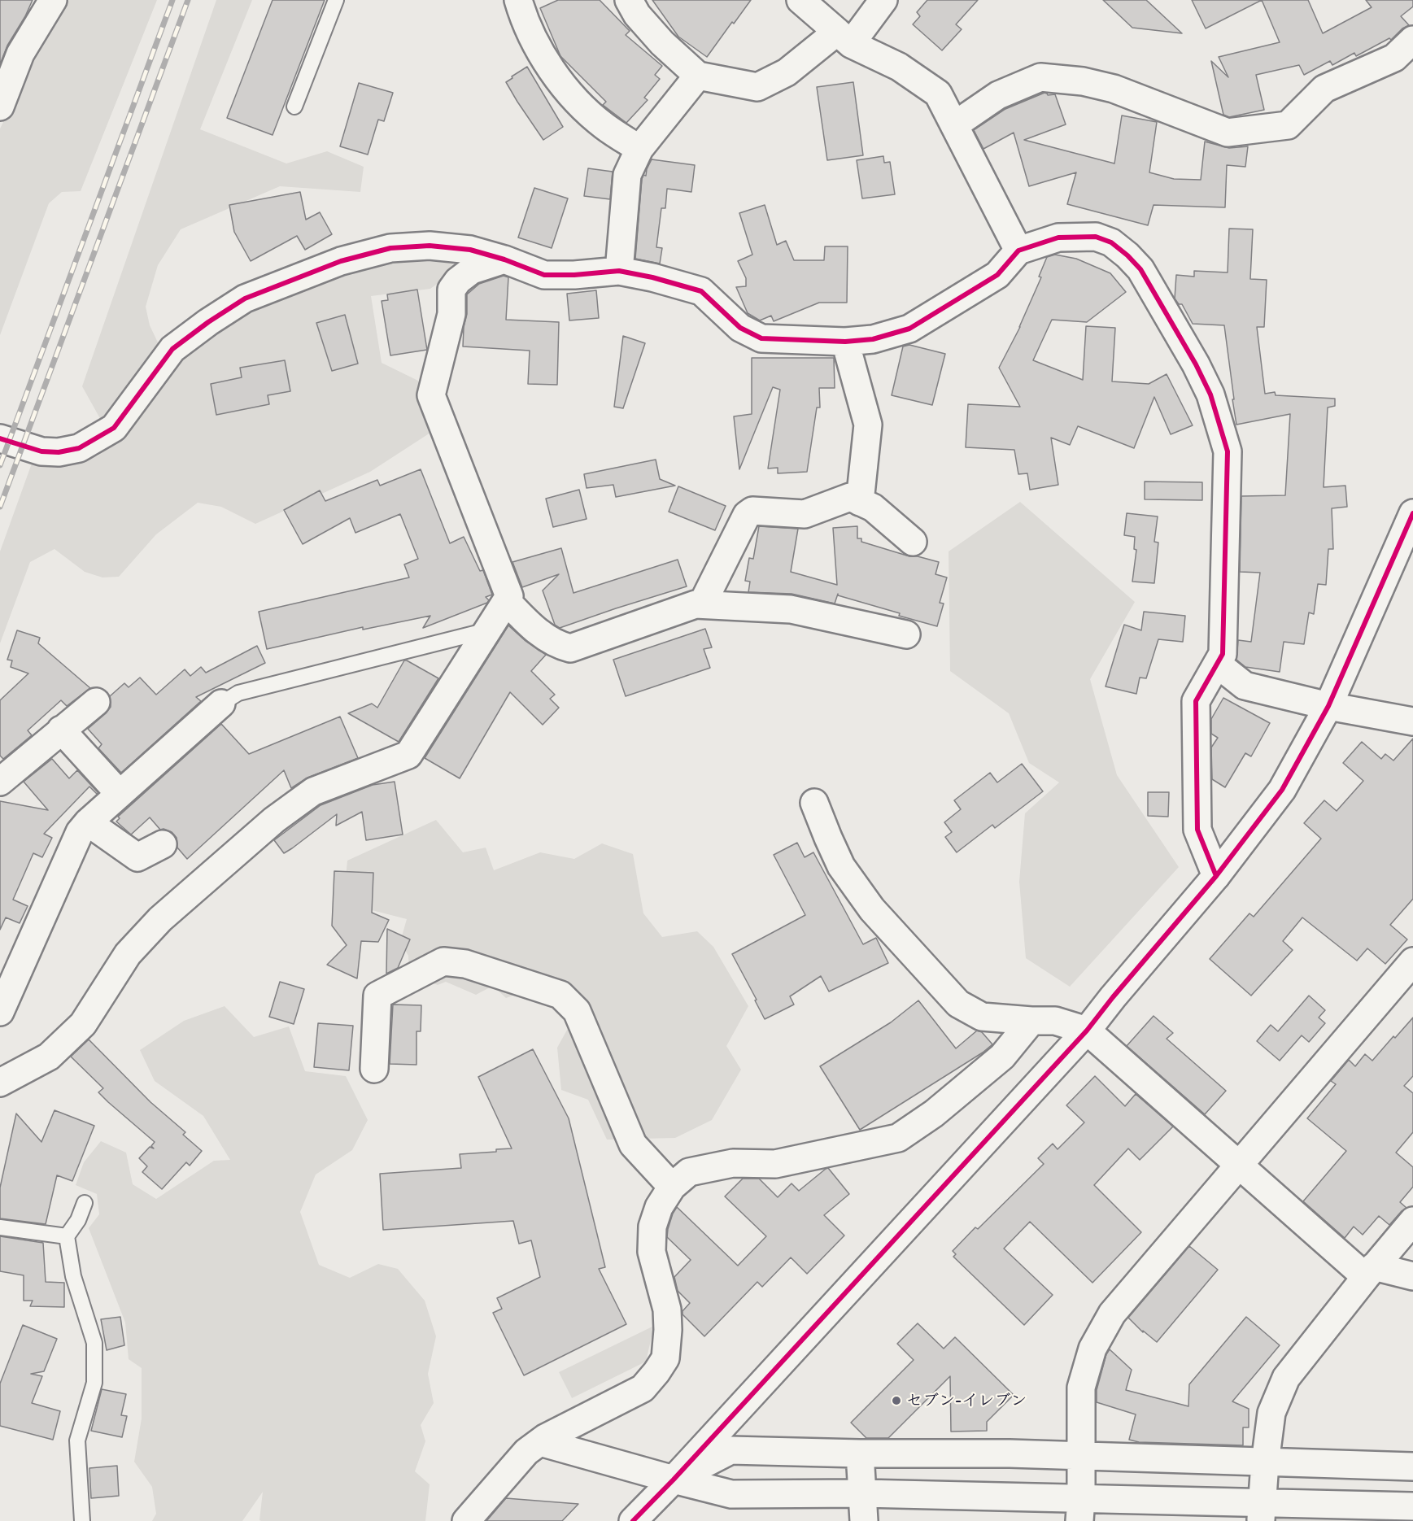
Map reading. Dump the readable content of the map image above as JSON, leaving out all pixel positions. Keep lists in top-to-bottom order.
{
  "places": ["セブン-イレブン"]
}
